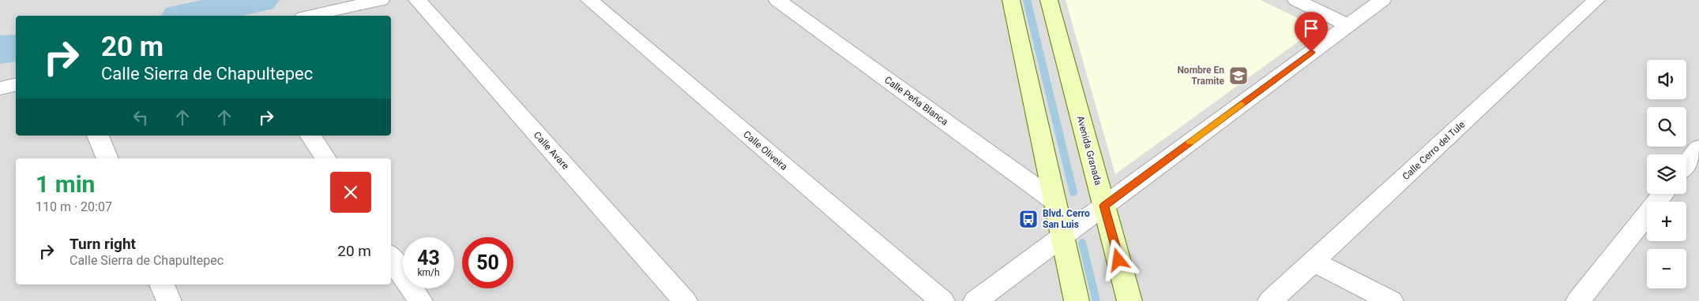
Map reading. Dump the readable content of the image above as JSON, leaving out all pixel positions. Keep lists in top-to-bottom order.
{
  "streets": {
    "main road": ["Avenida Granada"],
    "street": [
      "Calle Peña Blanca",
      "Calle Avare",
      "Calle Oliveira",
      "Calle Cerro del Tule"
    ]
  },
  "places": {
    "school or university": ["Nombre En Tramite"],
    "bus stop": ["Blvd. Cerro San Luis"]
  },
  "page": {
    "turn": ["20 m", "Calle Sierra de Chapultepec"],
    "map_buttons": ["+", "−"],
    "heading": ["1 min", "110 m · 20:07"],
    "list": [
      {
        "name": "Turn right",
        "note": "Calle Sierra de Chapultepec",
        "value": "20 m"
      }
    ],
    "speed": "43 km/h",
    "limit": "50"
  }
}
